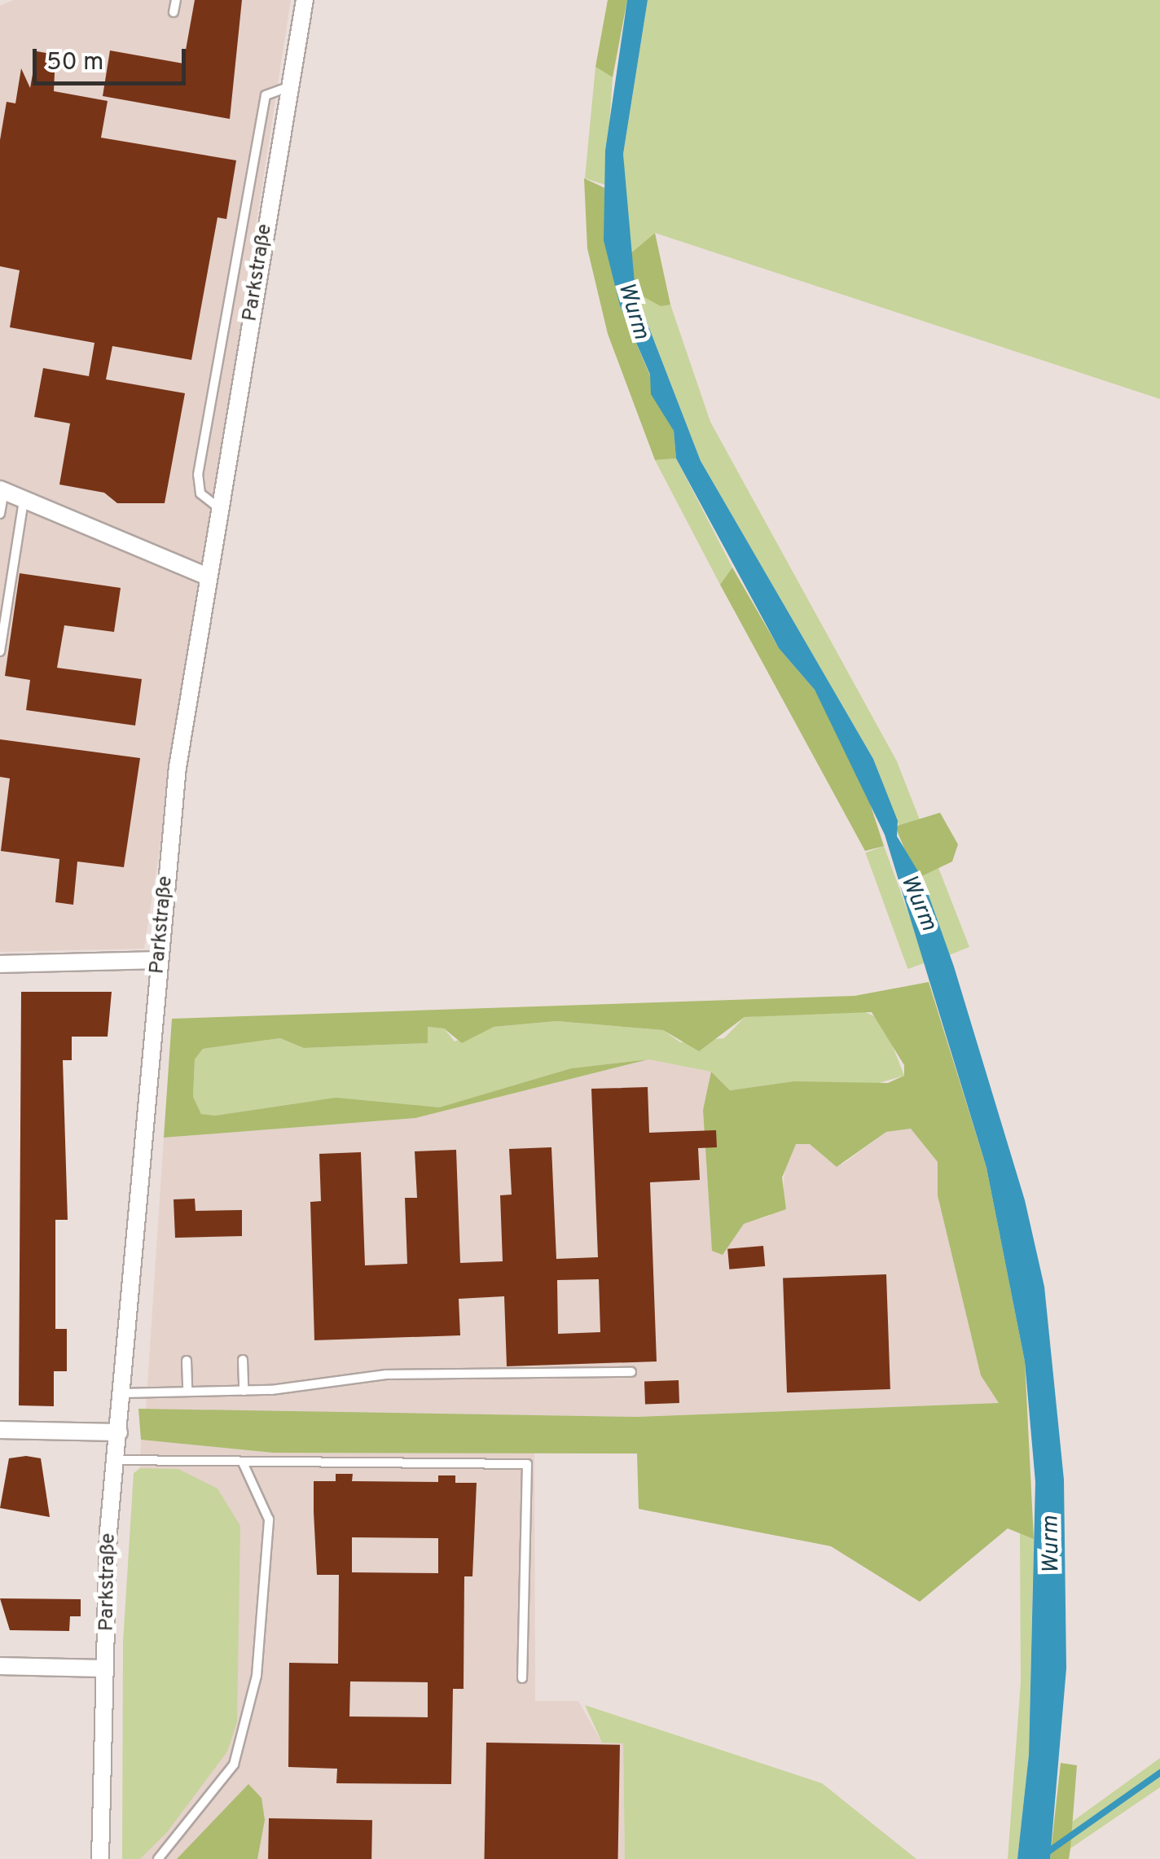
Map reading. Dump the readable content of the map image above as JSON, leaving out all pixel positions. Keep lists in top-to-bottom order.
{
  "streets": {
    "street": ["Parkstraße"]
  },
  "water": ["Wurm"],
  "scale_bar": "50 m"
}
